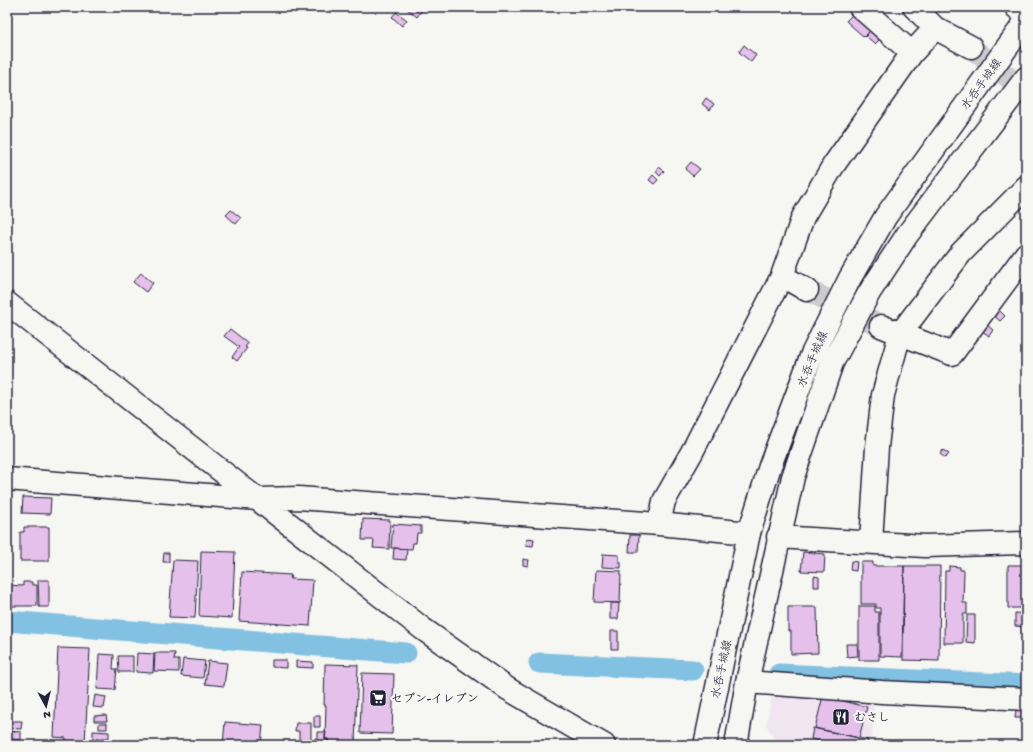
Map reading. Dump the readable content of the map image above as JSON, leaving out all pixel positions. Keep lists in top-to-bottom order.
{
  "streets": {
    "street": ["水呑手城線"]
  },
  "places": {
    "supermarket": ["セブン-イレブン"],
    "restaurant": ["むさし"]
  },
  "north": "bottom"
}
